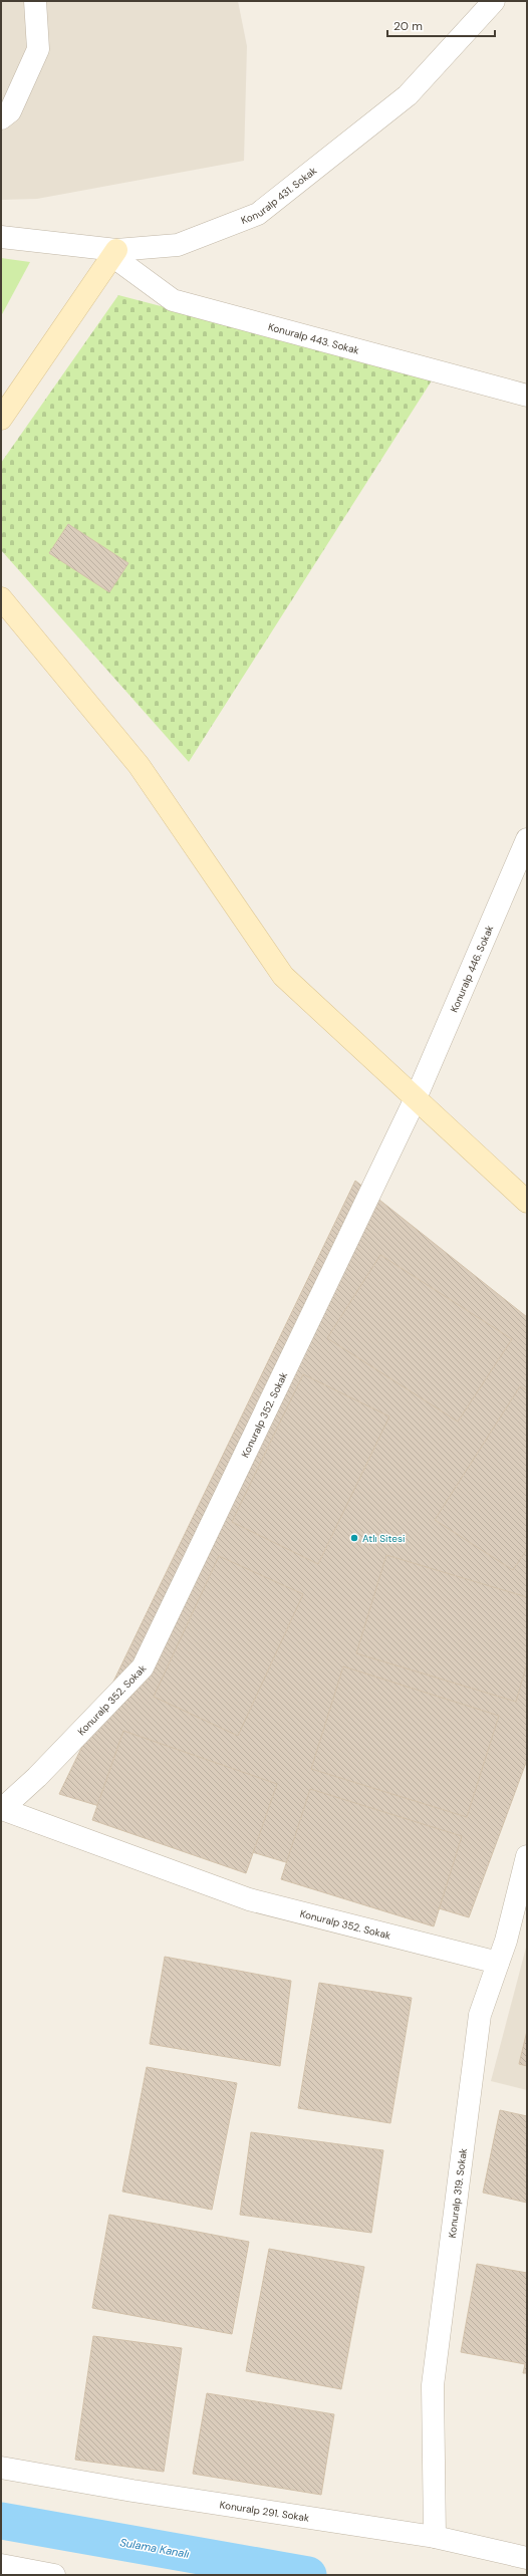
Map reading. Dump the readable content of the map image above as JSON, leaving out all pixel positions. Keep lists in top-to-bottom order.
{
  "streets": {
    "street": [
      "Konuralp 431. Sokak",
      "Konuralp 443. Sokak",
      "Konuralp 446. Sokak",
      "Konuralp 352. Sokak",
      "Konuralp 319. Sokak",
      "Konuralp 291. Sokak"
    ]
  },
  "crossings": [
    ["Konuralp 431. Sokak", "Konuralp 443. Sokak"],
    ["Konuralp 446. Sokak", "Konuralp 352. Sokak"],
    ["Konuralp 352. Sokak", "Konuralp 319. Sokak"],
    ["Konuralp 319. Sokak", "Konuralp 291. Sokak"]
  ],
  "water": ["Sulama Kanalı"],
  "places": ["Atlı Sitesi"],
  "scale_bar": "20 m"
}
